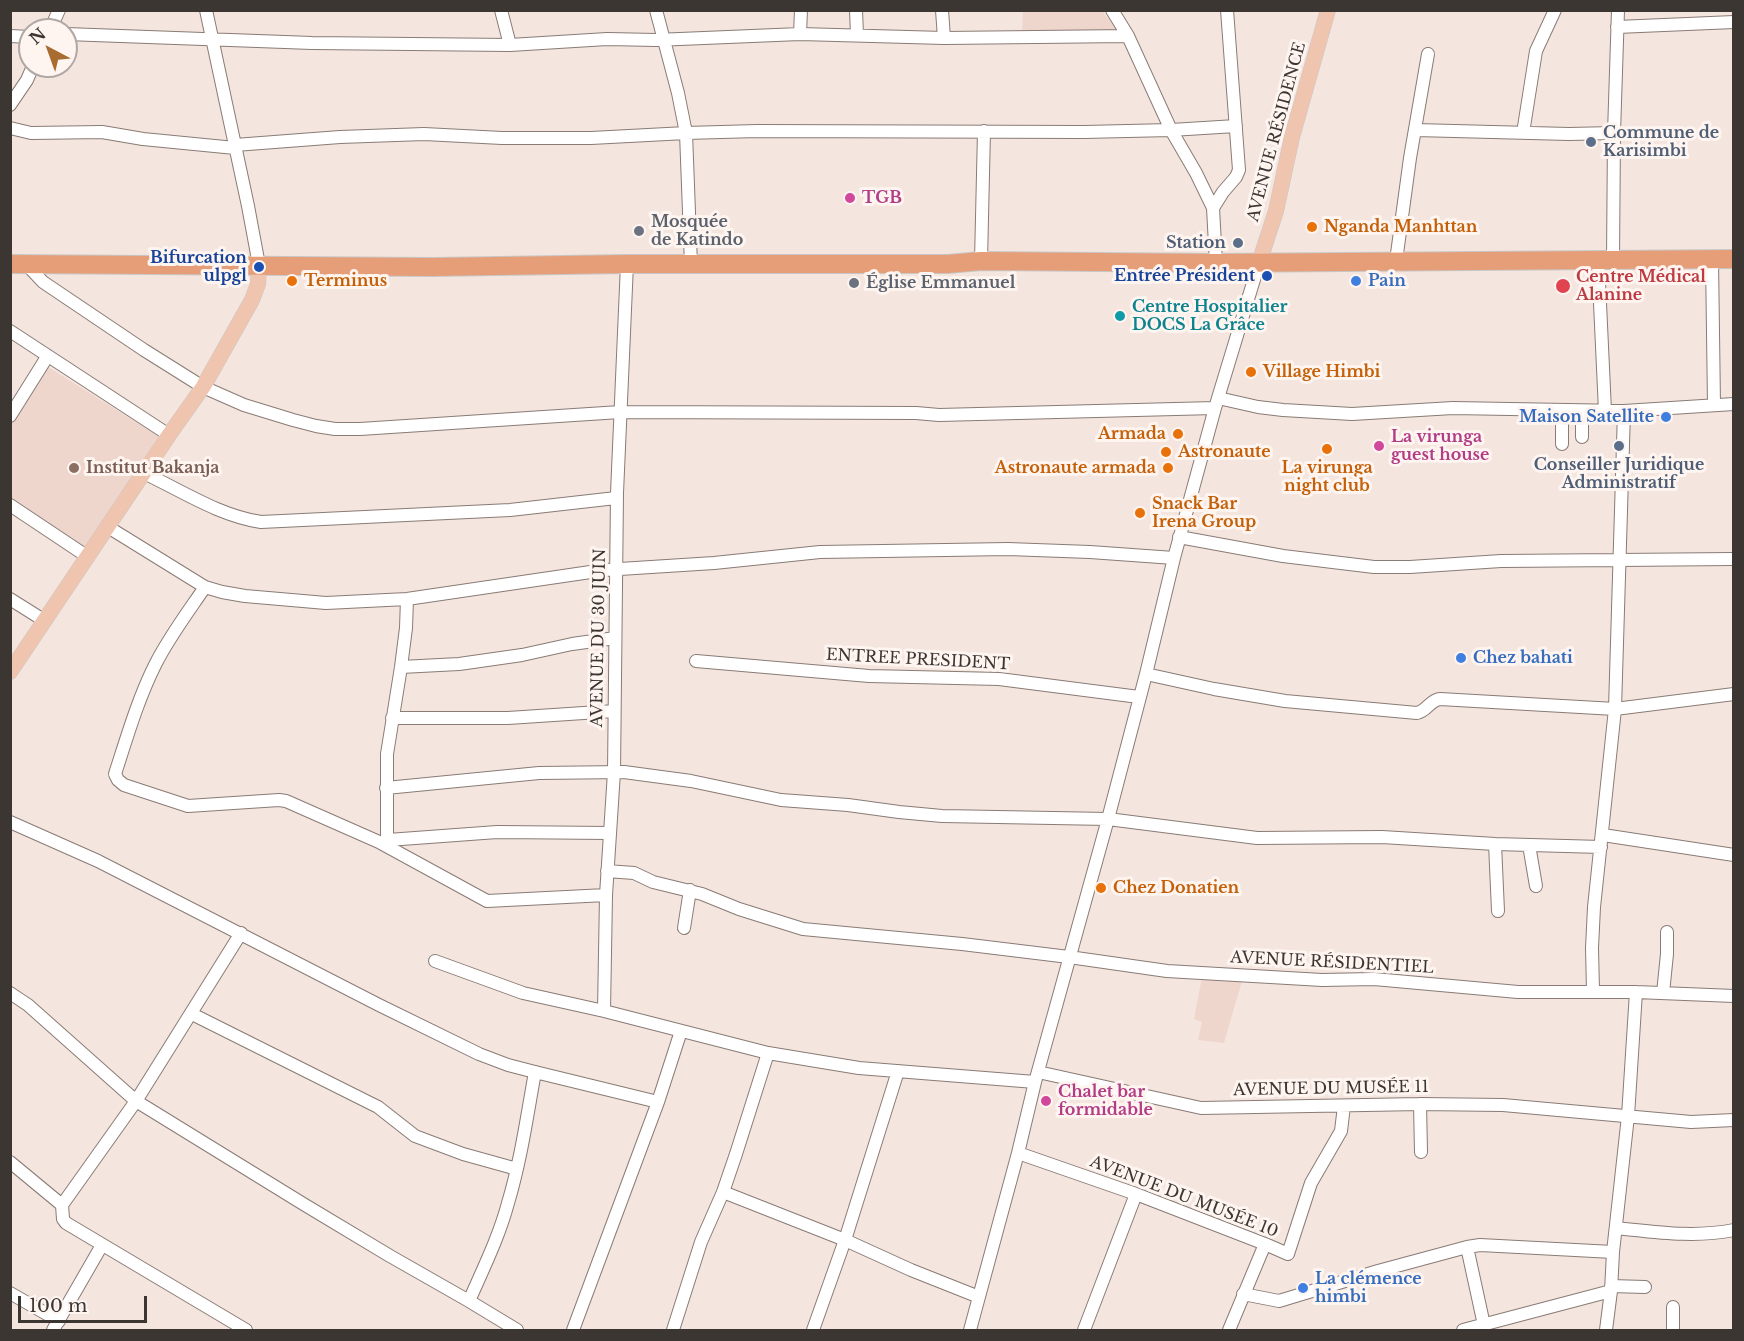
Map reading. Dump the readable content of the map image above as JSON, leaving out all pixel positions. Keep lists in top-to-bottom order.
{
  "streets": {
    "main road": ["AVENUE RÉSIDENCE"],
    "street": [
      "AVENUE DU 30 JUIN",
      "ENTREE PRESIDENT",
      "AVENUE RÉSIDENTIEL",
      "AVENUE DU MUSÉE 11",
      "AVENUE DU MUSÉE 10"
    ]
  },
  "crossings": [
    ["AVENUE DU 30 JUIN", "AVENUE RÉSIDENTIEL"],
    ["AVENUE DU 30 JUIN", "AVENUE DU MUSÉE 11"],
    ["AVENUE DU MUSÉE 11", "AVENUE DU MUSÉE 10"]
  ],
  "places": [
    "Commune de Karisimbi",
    "TGB",
    "Nganda Manhttan",
    "Mosquée de Katindo",
    "Station",
    "Bifurcation ulpgl",
    "Entrée Président",
    "Terminus",
    "Pain",
    "Église Emmanuel",
    "Centre Médical Alanine",
    "Centre Hospitalier DOCS La Grâce",
    "Village Himbi",
    "Maison Satellite",
    "Armada",
    "La virunga guest house",
    "Conseiller Juridique Administratif",
    "La virunga night club",
    "Astronaute",
    "Institut Bakanja",
    "Astronaute armada",
    "Snack Bar Irena Group",
    "Chez bahati",
    "Chez Donatien",
    "Chalet bar formidable",
    "La clémence himbi"
  ],
  "scale_bar": "100 m",
  "north": "top left"
}
